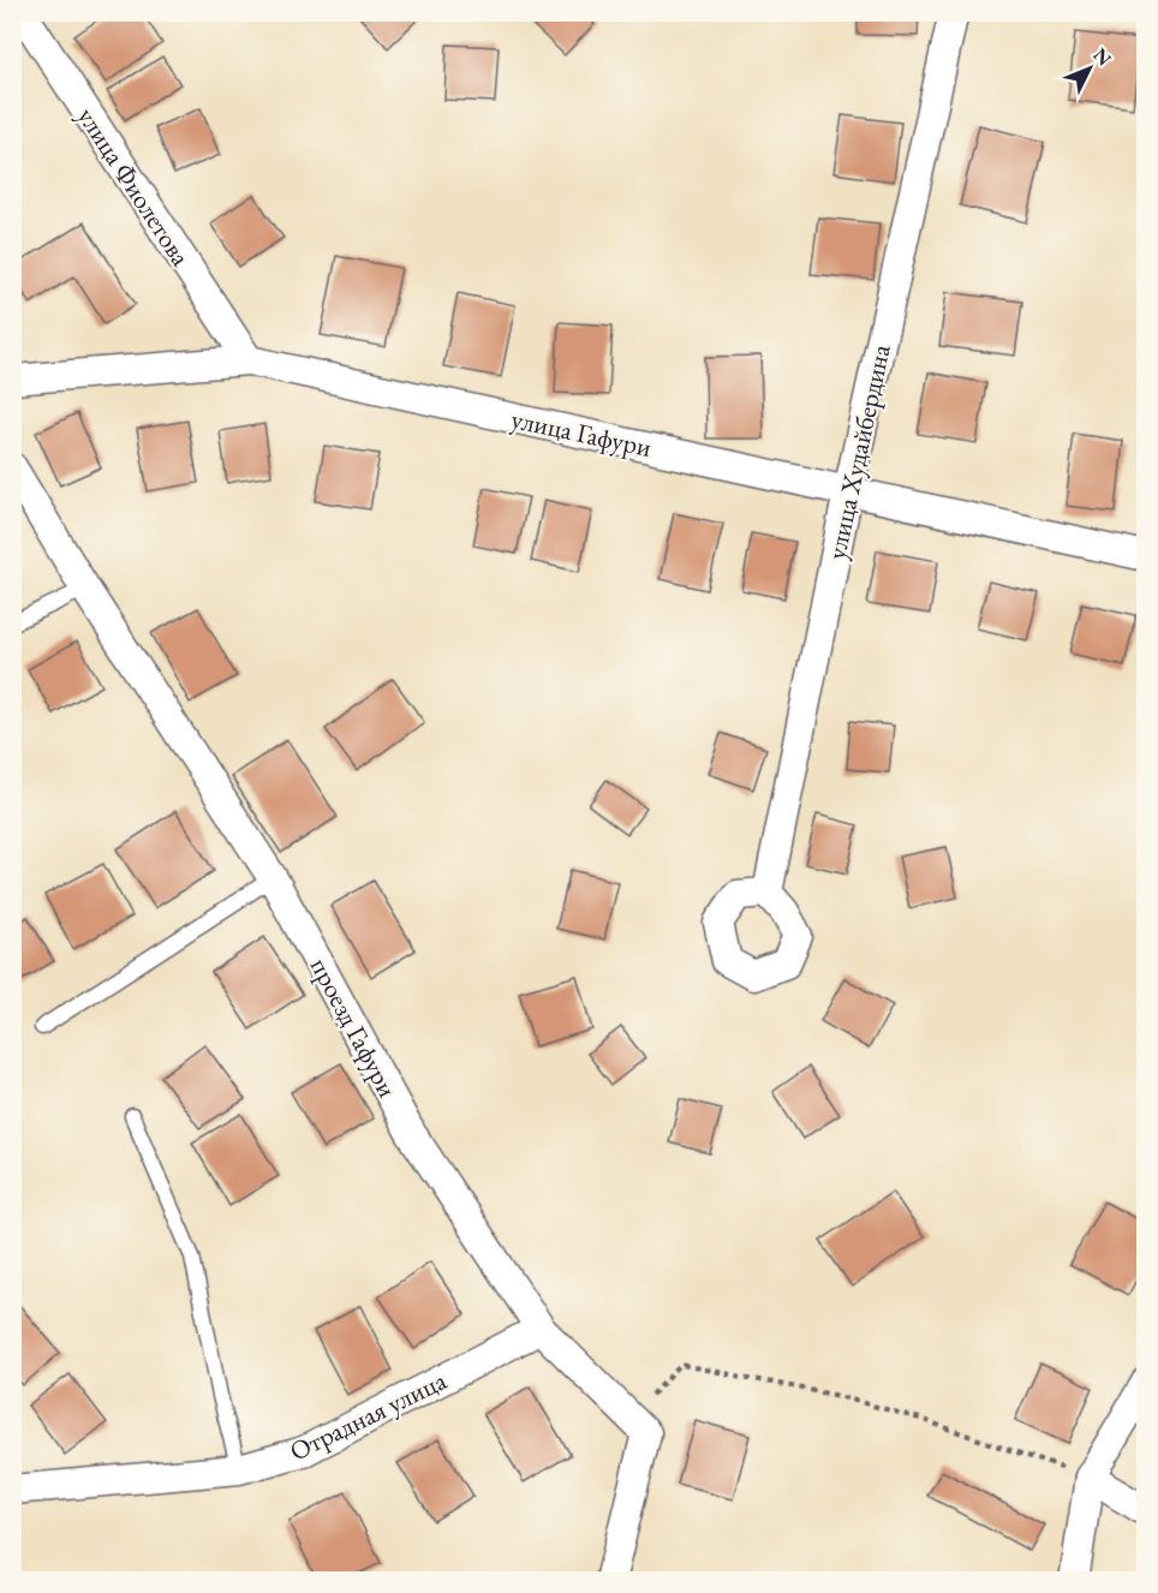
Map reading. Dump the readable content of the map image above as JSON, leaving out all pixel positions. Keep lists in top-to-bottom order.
{
  "streets": {
    "street": [
      "улица Фиолетова",
      "улица Гафури",
      "улица Худайбердина",
      "проезд Гафури",
      "Отрадная улица"
    ]
  },
  "crossings": [
    ["улица Фиолетова", "улица Гафури"],
    ["улица Гафури", "улица Худайбердина"],
    ["проезд Гафури", "Отрадная улица"]
  ],
  "north": "top right"
}
